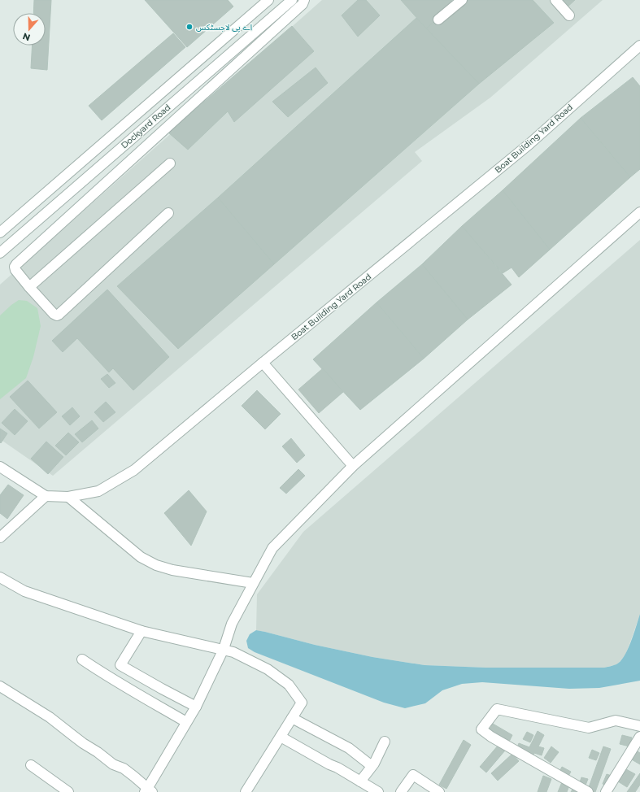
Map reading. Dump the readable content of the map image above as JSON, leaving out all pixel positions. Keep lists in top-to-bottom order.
{
  "streets": {
    "street": ["Dockyard Road", "Boat Building Yard Road"]
  },
  "places": ["اے پی لاجسٹکس"],
  "north": "bottom"
}
